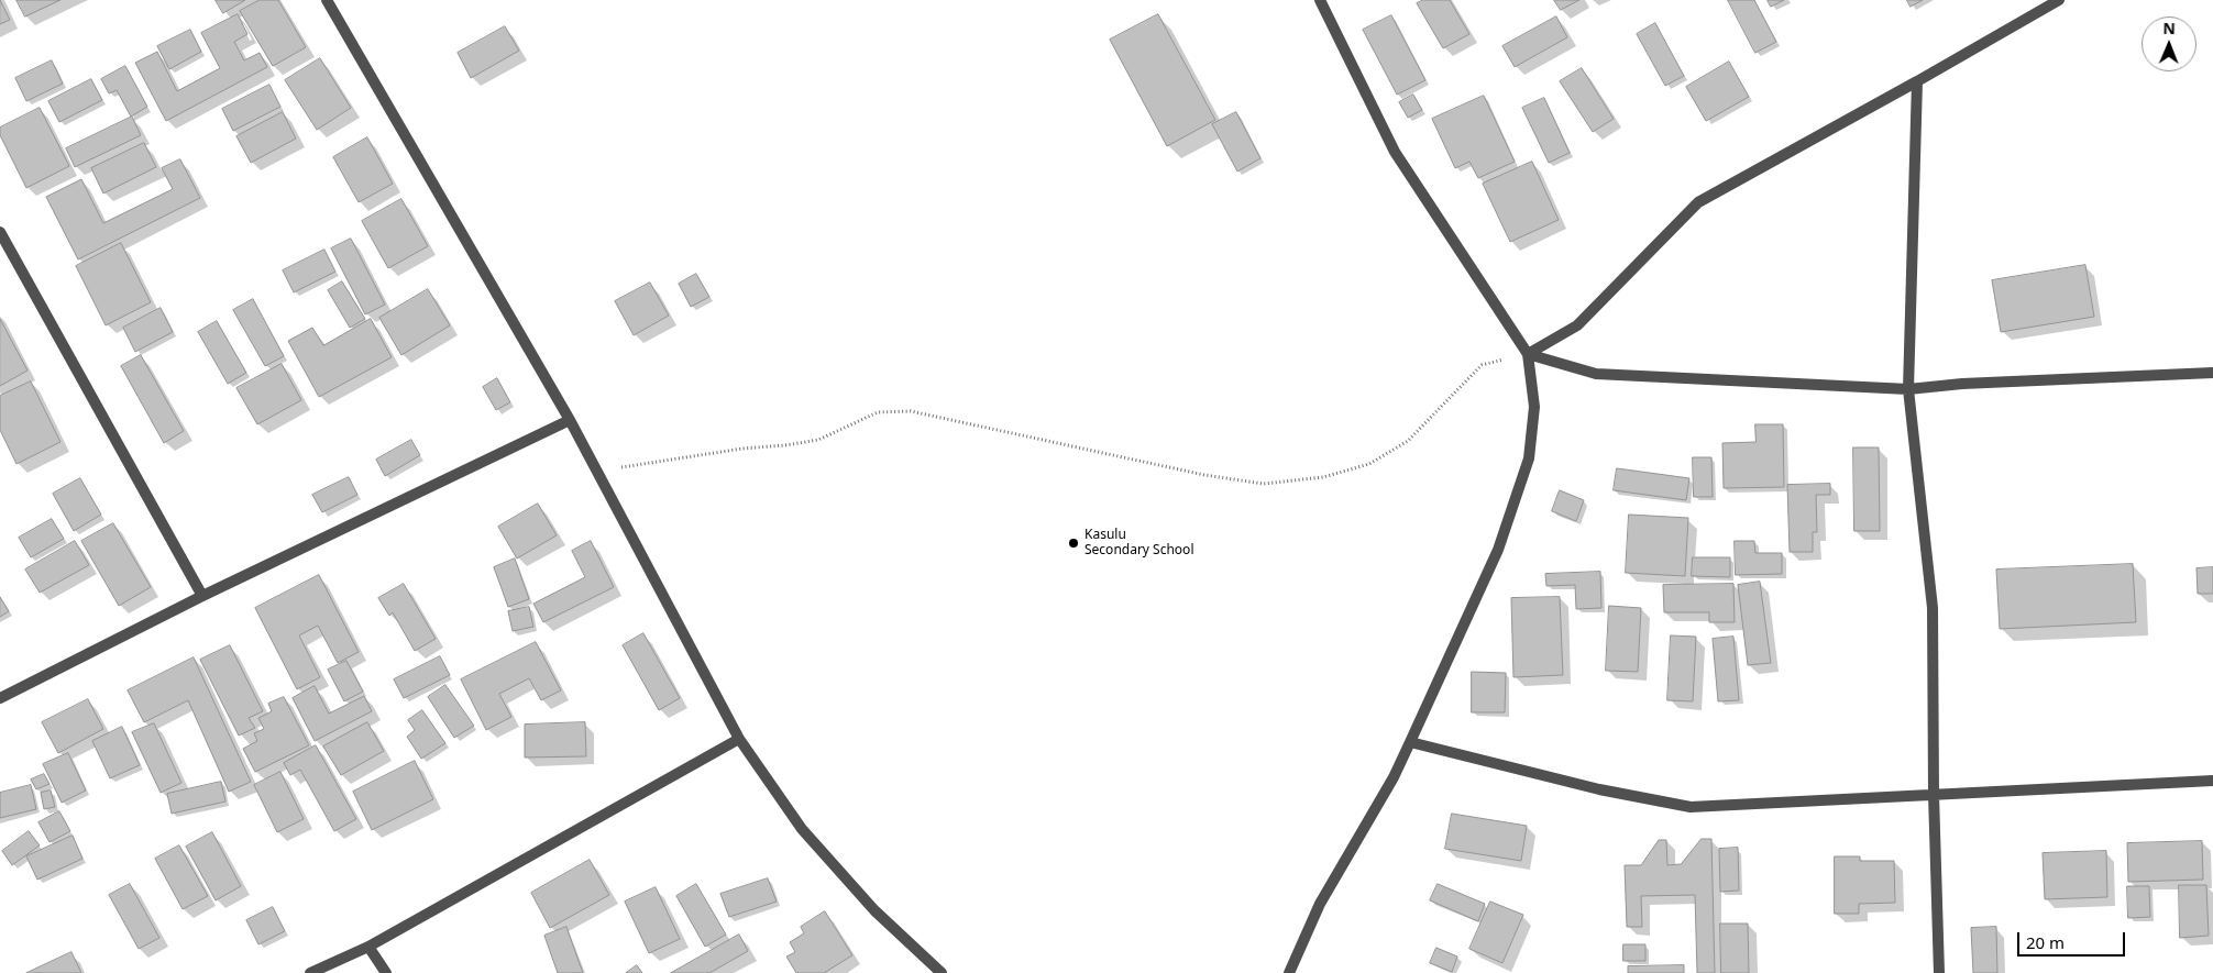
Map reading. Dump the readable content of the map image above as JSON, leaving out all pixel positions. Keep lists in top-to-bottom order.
{
  "places": ["Kasulu Secondary School"],
  "scale_bar": "20 m",
  "north": "top"
}
